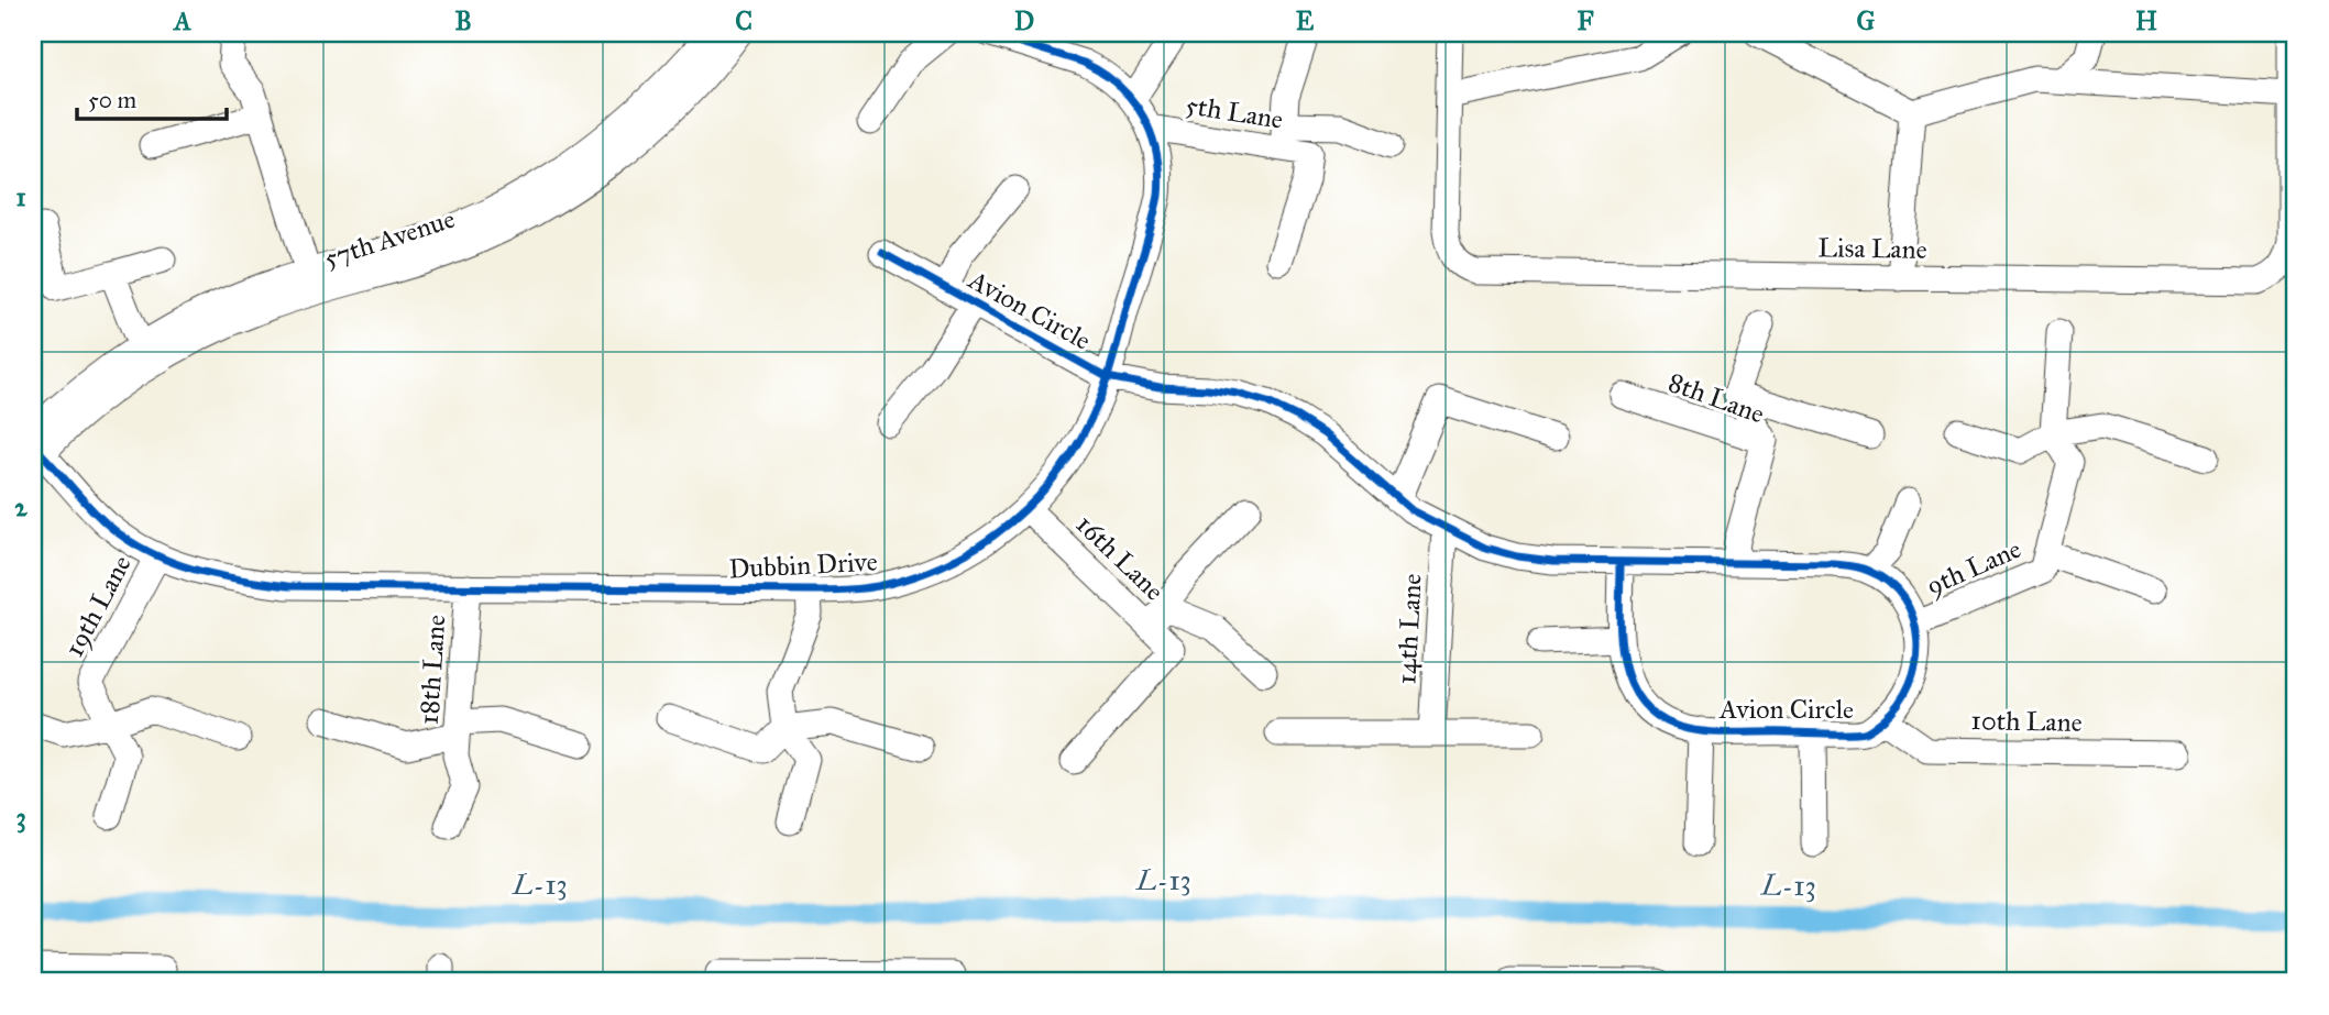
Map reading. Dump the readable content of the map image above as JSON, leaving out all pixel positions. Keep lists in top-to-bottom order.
{
  "streets": {
    "street": [
      "5th Lane",
      "57th Avenue",
      "Lisa Lane",
      "Avion Circle",
      "8th Lane",
      "16th Lane",
      "Dubbin Drive",
      "9th Lane",
      "19th Lane",
      "14th Lane",
      "18th Lane",
      "10th Lane"
    ]
  },
  "crossings": [
    ["5th Lane", "Dubbin Drive"],
    ["57th Avenue", "Dubbin Drive"],
    ["Avion Circle", "8th Lane"],
    ["Avion Circle", "Dubbin Drive"],
    ["Avion Circle", "9th Lane"],
    ["Avion Circle", "14th Lane"],
    ["Avion Circle", "10th Lane"],
    ["16th Lane", "Dubbin Drive"],
    ["Dubbin Drive", "19th Lane"],
    ["Dubbin Drive", "18th Lane"]
  ],
  "water": ["L-13"],
  "scale_bar": "50 m",
  "grid": {
    "columns": [
      "A",
      "B",
      "C",
      "D",
      "E",
      "F",
      "G",
      "H"
    ],
    "rows": ["1", "2", "3"]
  }
}
